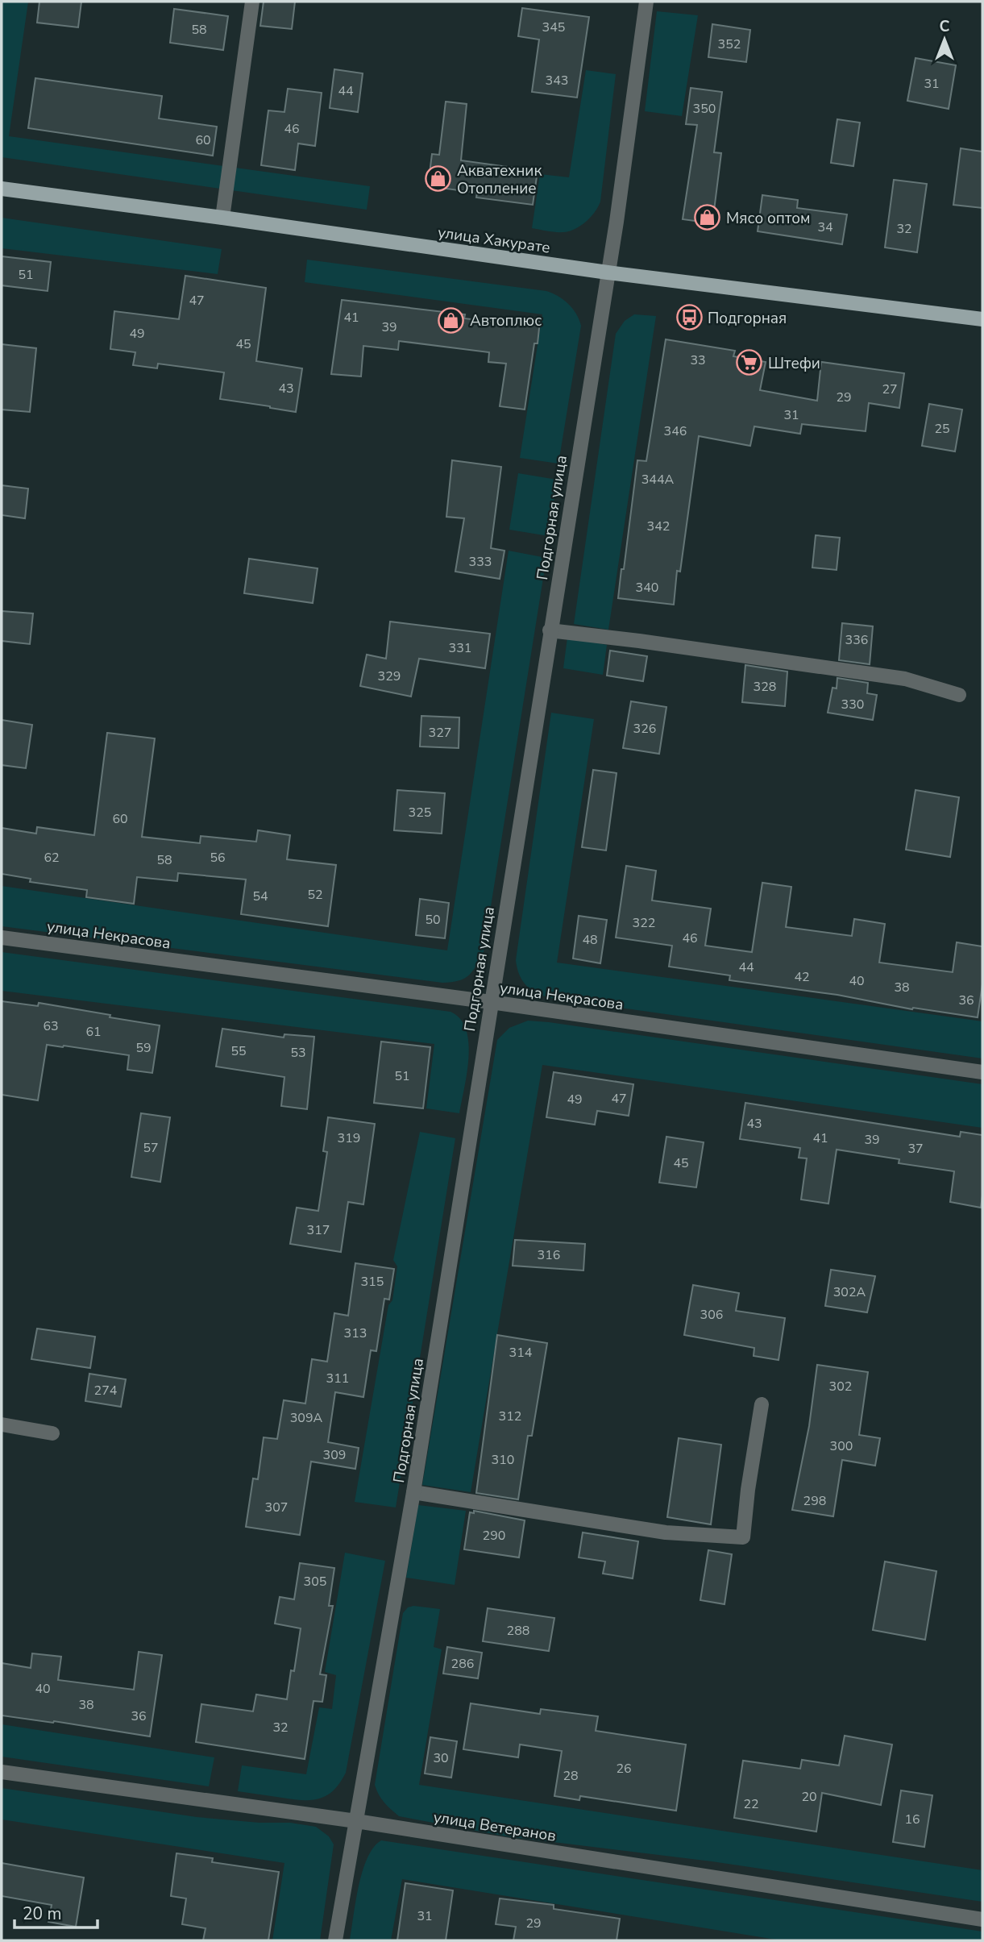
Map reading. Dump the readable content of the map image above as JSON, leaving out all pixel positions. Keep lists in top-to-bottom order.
{
  "streets": {
    "main road": ["улица Хакурате"],
    "street": ["Подгорная улица", "улица Некрасова", "улица Ветеранов"]
  },
  "crossings": [
    ["улица Хакурате", "Подгорная улица"],
    ["Подгорная улица", "улица Некрасова"],
    ["Подгорная улица", "улица Ветеранов"]
  ],
  "places": {
    "shop": ["Акватехник Отопление", "Мясо оптом", "Автоплюс"],
    "bus stop": ["Подгорная"],
    "supermarket": ["Штефи"]
  },
  "house_numbers": [
    "345",
    "58",
    "352",
    "343",
    "31",
    "44",
    "350",
    "46",
    "60",
    "34",
    "32",
    "51",
    "47",
    "41",
    "39",
    "49",
    "45",
    "33",
    "43",
    "27",
    "29",
    "31",
    "25",
    "346",
    "344А",
    "342",
    "333",
    "340",
    "336",
    "331",
    "329",
    "328",
    "330",
    "326",
    "327",
    "325",
    "60",
    "62",
    "56",
    "58",
    "52",
    "54",
    "50",
    "322",
    "46",
    "48",
    "44",
    "42",
    "40",
    "38",
    "36",
    "63",
    "61",
    "59",
    "55",
    "53",
    "51",
    "47",
    "49",
    "43",
    "319",
    "41",
    "39",
    "57",
    "37",
    "45",
    "317",
    "316",
    "315",
    "302А",
    "306",
    "313",
    "314",
    "311",
    "302",
    "274",
    "312",
    "309А",
    "300",
    "309",
    "310",
    "298",
    "307",
    "290",
    "305",
    "288",
    "286",
    "40",
    "38",
    "36",
    "32",
    "30",
    "26",
    "28",
    "20",
    "22",
    "16",
    "31",
    "29"
  ],
  "scale_bar": "20 m",
  "north": "top"
}
